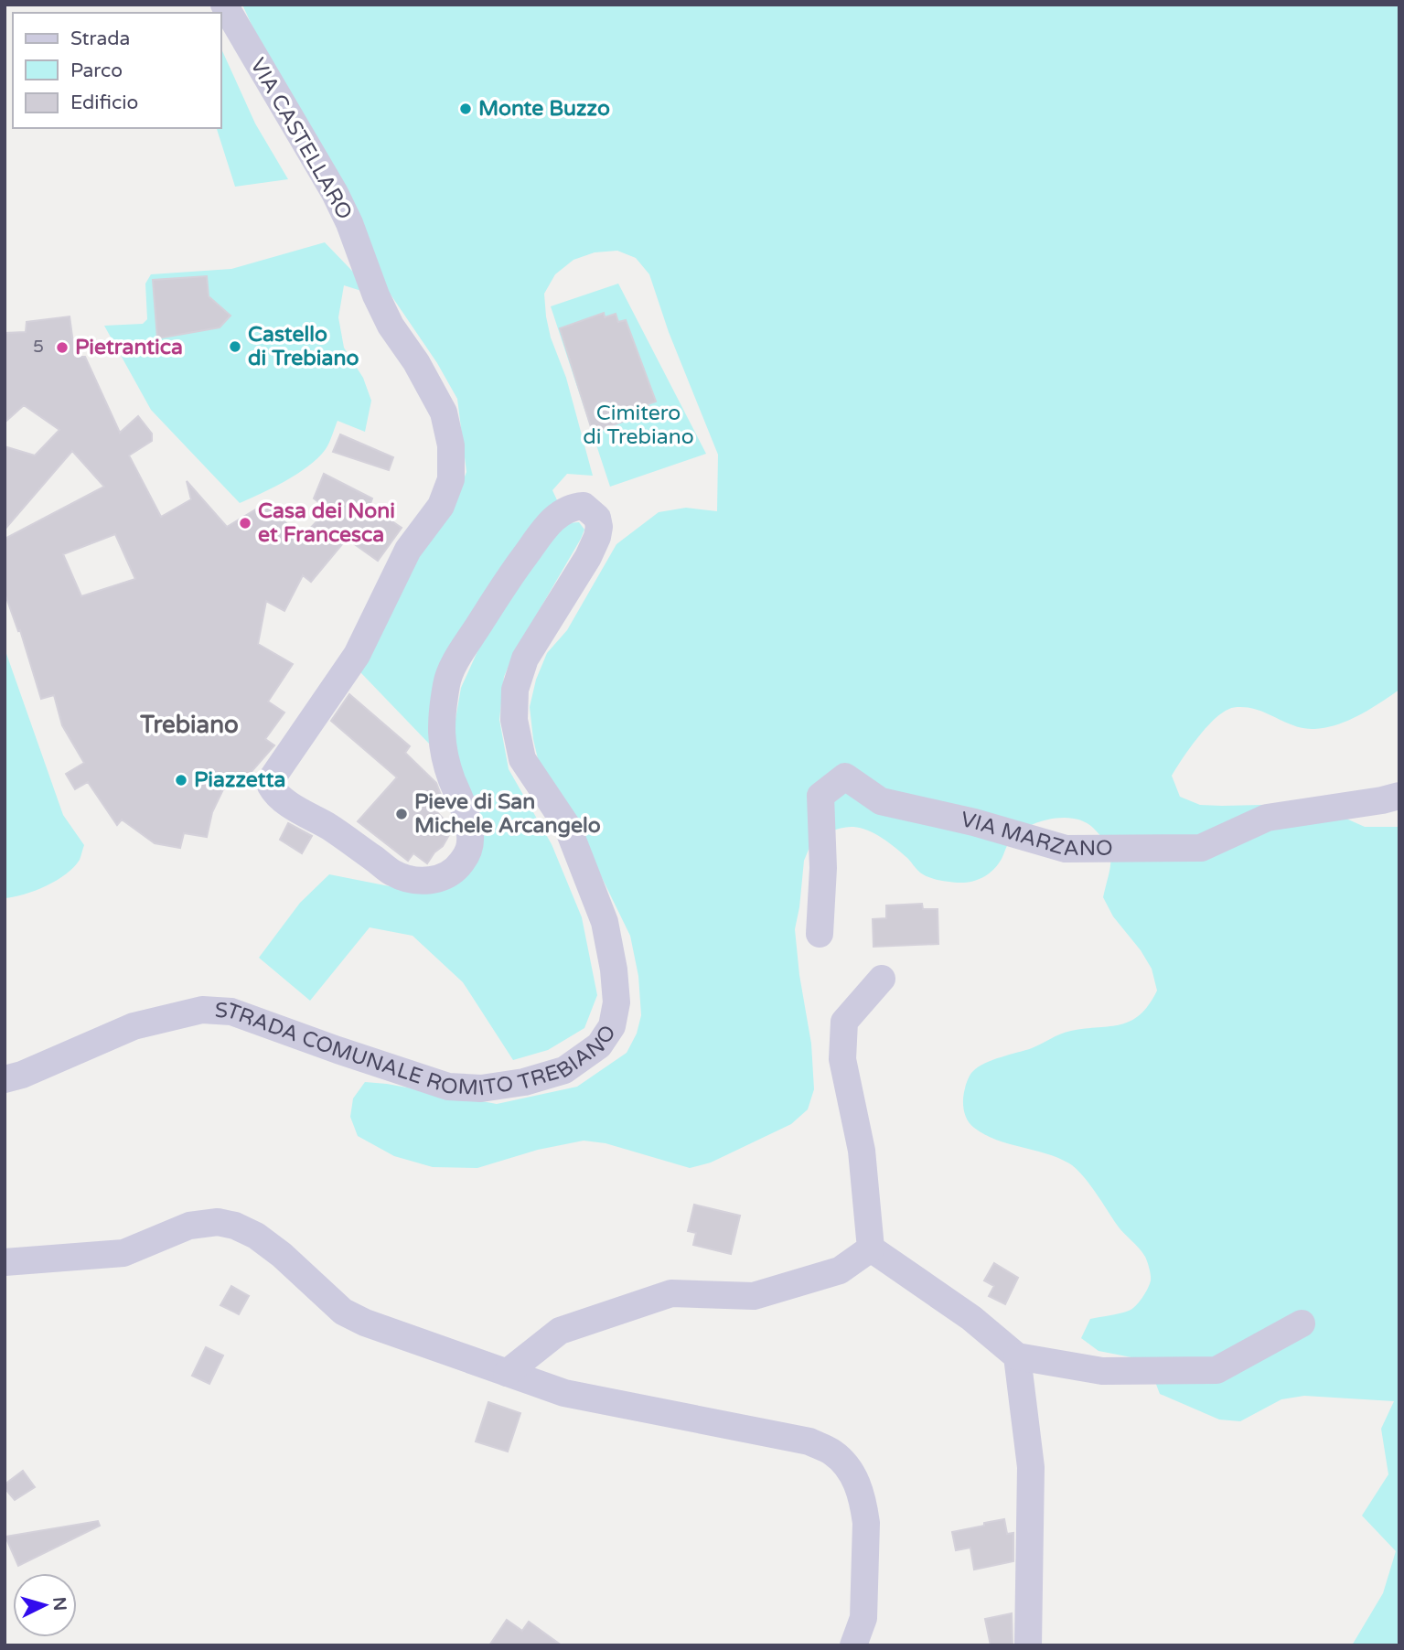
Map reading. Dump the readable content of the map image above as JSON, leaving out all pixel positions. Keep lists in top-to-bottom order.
{
  "streets": {
    "street": ["VIA CASTELLARO", "VIA MARZANO", "STRADA COMUNALE ROMITO TREBIANO"]
  },
  "crossings": [
    ["VIA CASTELLARO", "STRADA COMUNALE ROMITO TREBIANO"]
  ],
  "districts": ["Trebiano"],
  "parks": ["Cimitero di Trebiano"],
  "places": [
    "Monte Buzzo",
    "Castello di Trebiano",
    "Pietrantica",
    "Casa dei Noni et Francesca",
    "Piazzetta",
    "Pieve di San Michele Arcangelo"
  ],
  "house_numbers": ["5"],
  "legend": ["Strada", "Parco", "Edificio"],
  "north": "right"
}
